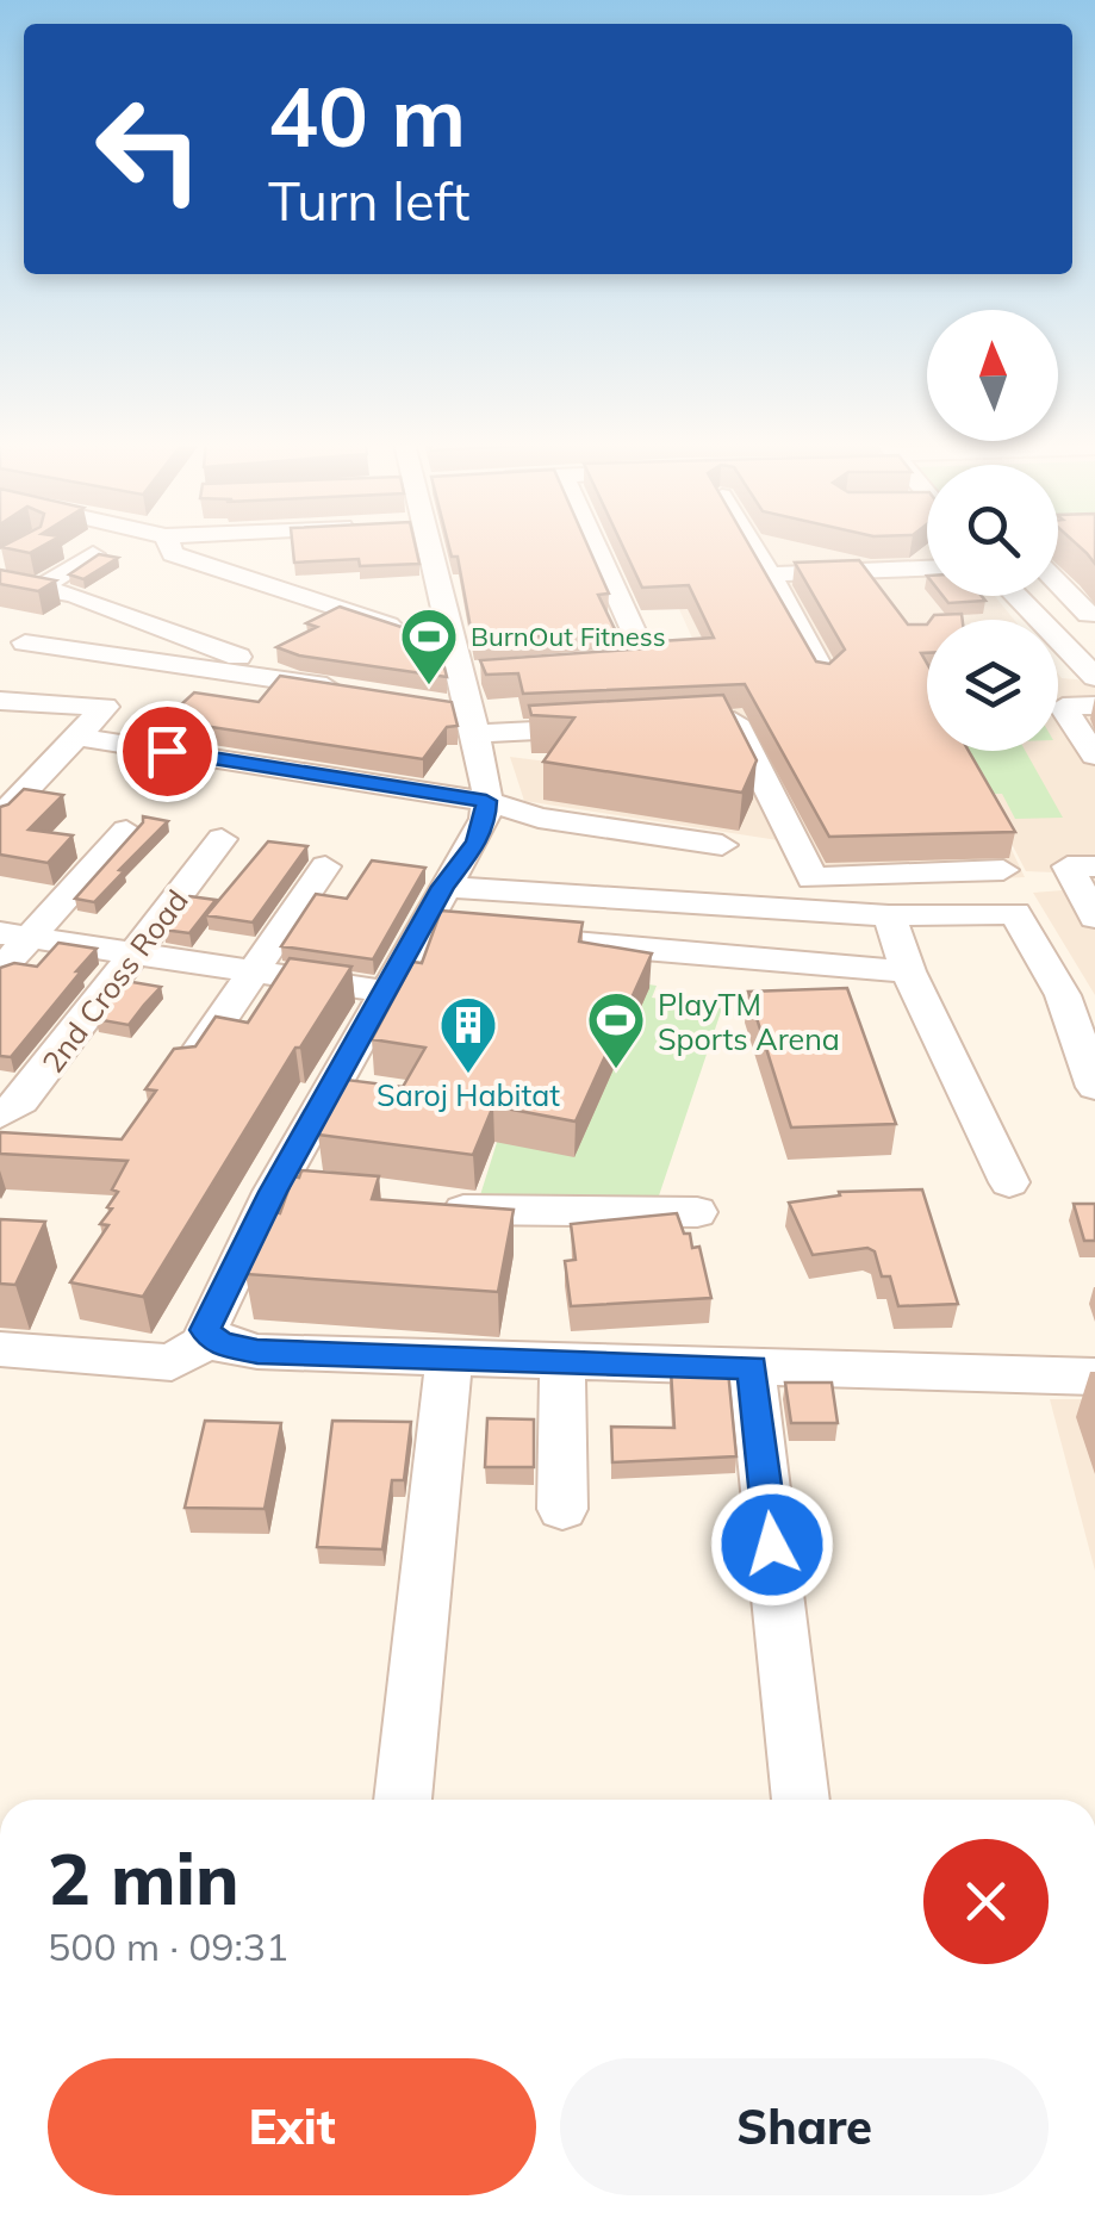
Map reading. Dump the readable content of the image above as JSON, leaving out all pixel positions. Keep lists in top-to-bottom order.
{
  "streets": {
    "street": ["2nd Cross Road"]
  },
  "places": {
    "sports": ["BurnOut Fitness", "PlayTM Sports Arena"],
    "building": ["Saroj Habitat"]
  },
  "north": "top",
  "page": {
    "turn": ["40 m", "Turn left"],
    "heading": ["2 min", "500 m · 09:31"],
    "buttons": ["Exit", "Share"]
  }
}
